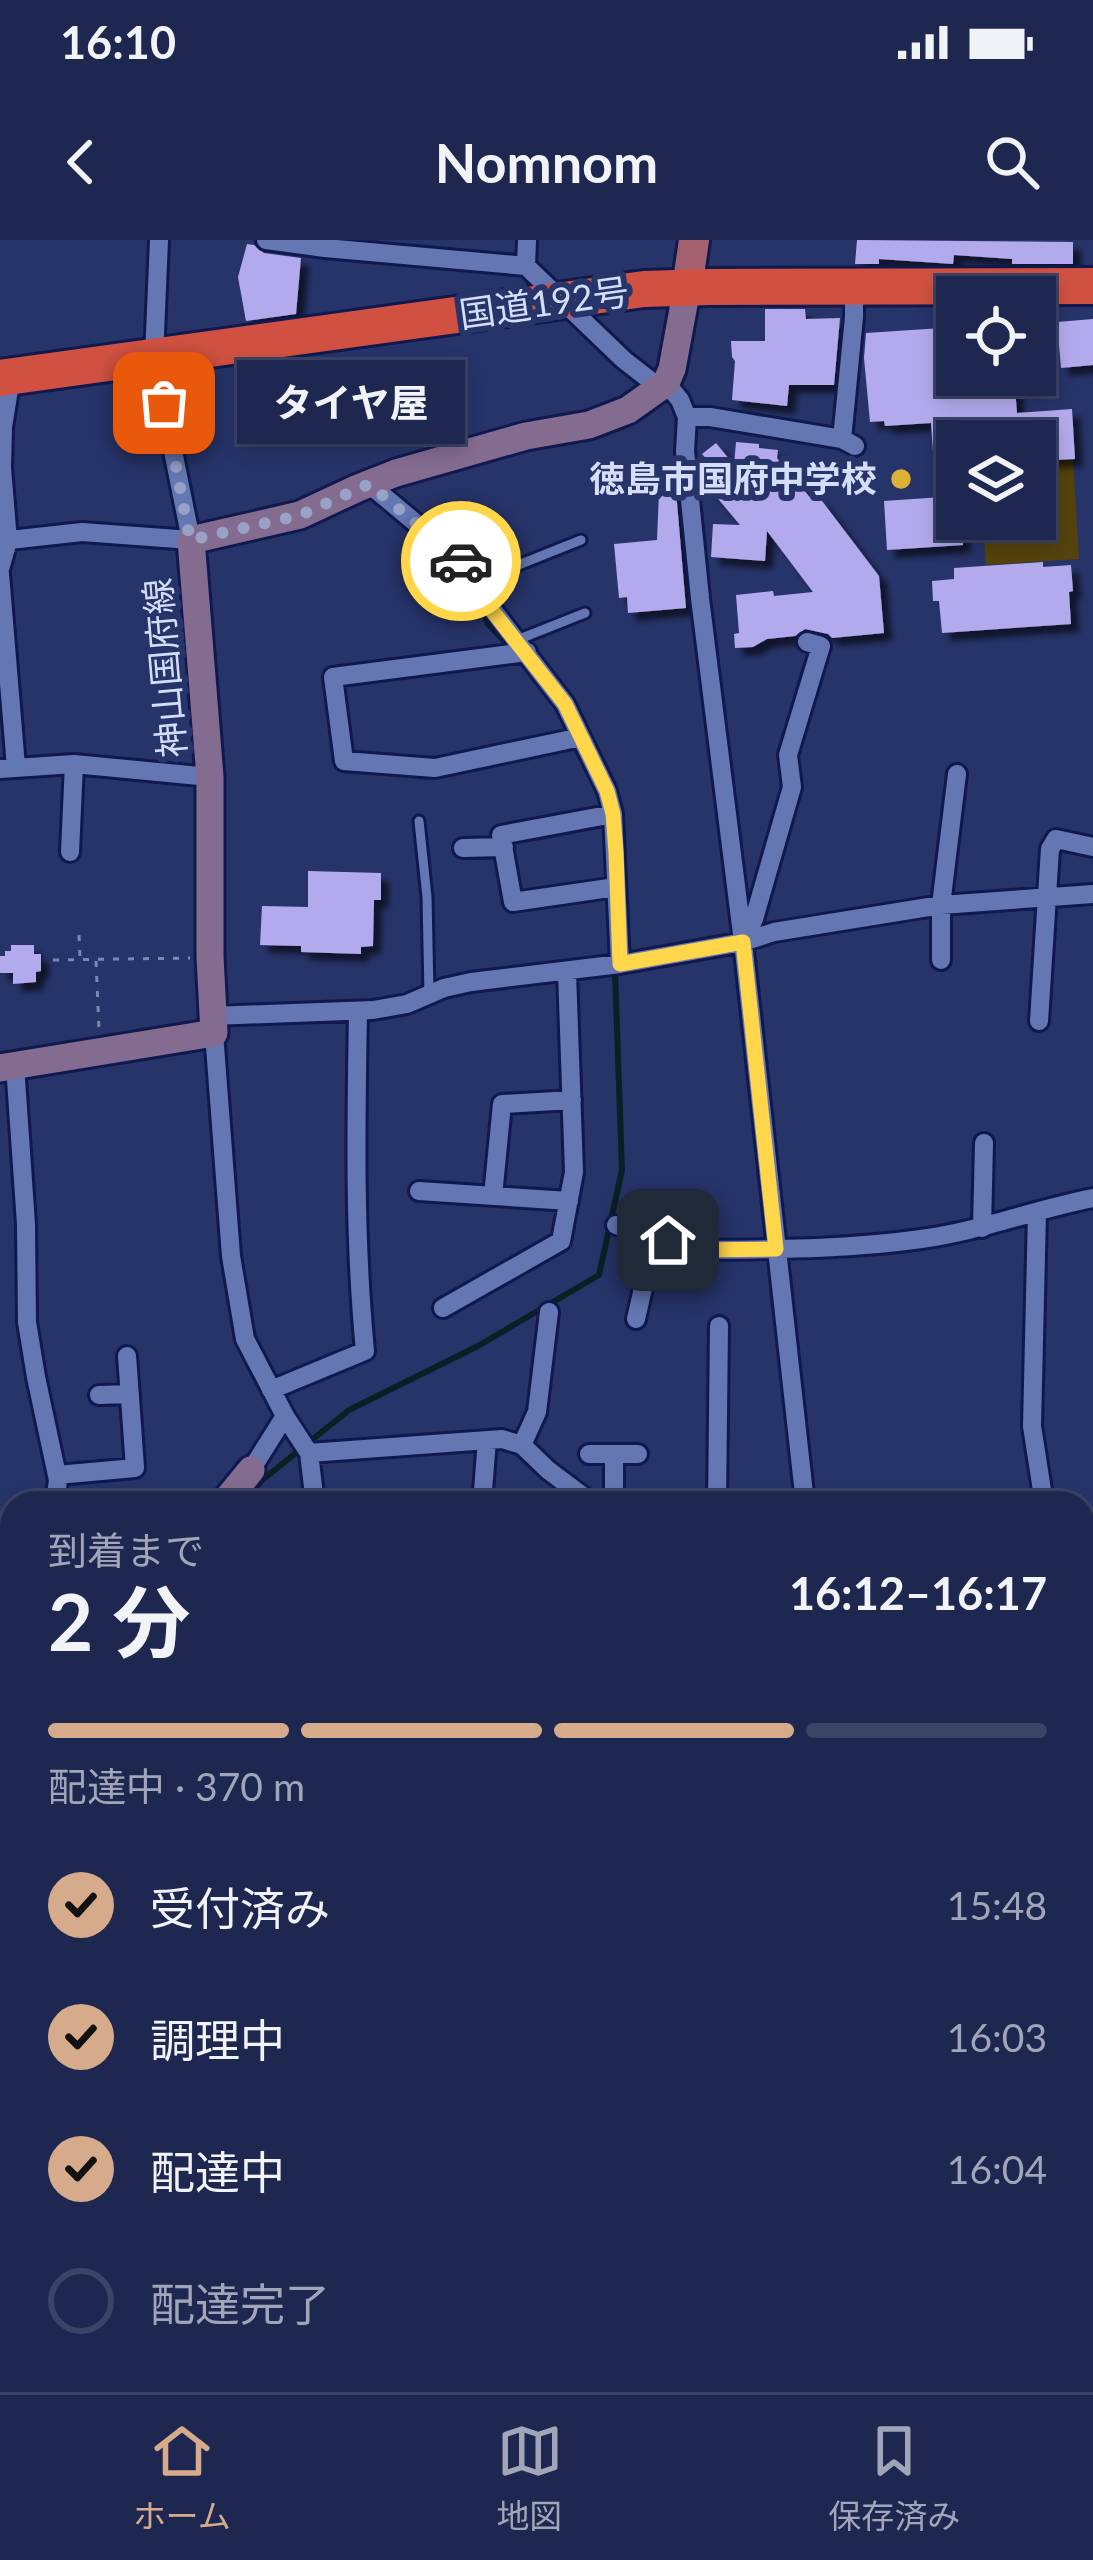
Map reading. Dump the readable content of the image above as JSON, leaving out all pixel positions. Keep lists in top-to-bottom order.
{
  "streets": {
    "highway": ["国道192号"],
    "main road": ["神山国府線"]
  },
  "places": ["タイヤ屋", "徳島市国府中学校"],
  "page": {
    "status": "16:10",
    "header": "Nomnom",
    "bubble": "タイヤ屋",
    "heading": ["2 分", "到着まで", "16:12–16:17"],
    "bar": "配達中 · 370 m",
    "list": [
      ["受付済み", "15:48"],
      ["調理中", "16:03"],
      ["配達中", "16:04"],
      "配達完了"
    ],
    "tabs": ["ホーム", "地図", "保存済み"]
  }
}
